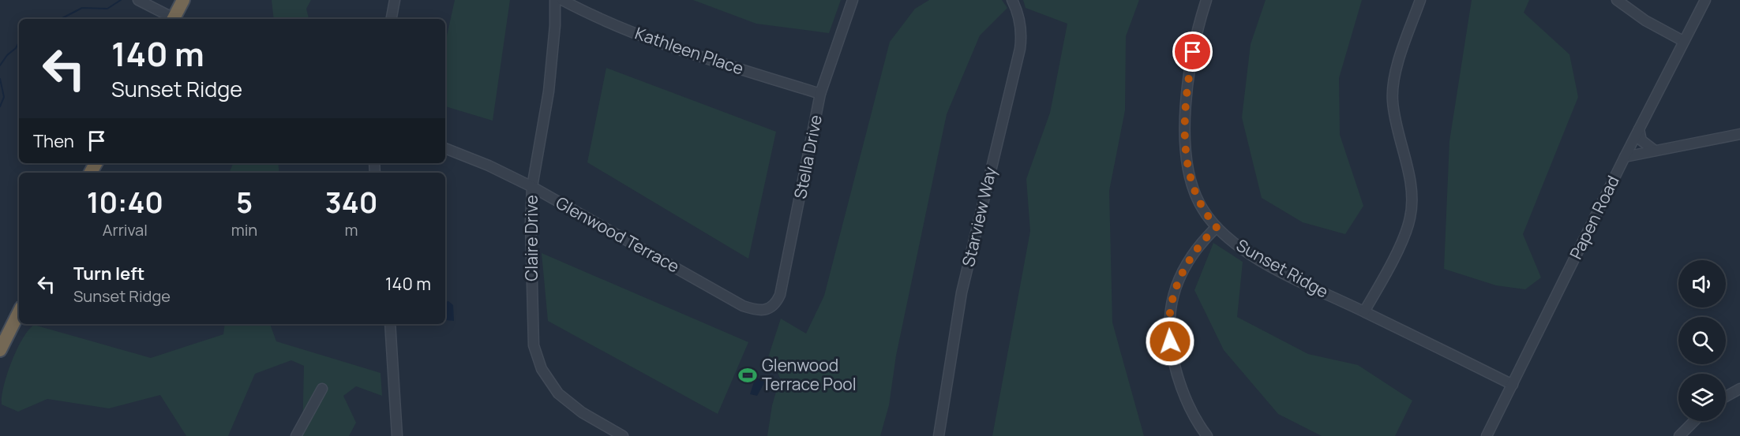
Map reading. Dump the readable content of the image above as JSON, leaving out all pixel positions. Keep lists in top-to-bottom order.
{
  "streets": {
    "street": [
      "Kathleen Place",
      "Stella Drive",
      "Starview Way",
      "Papen Road",
      "Glenwood Terrace",
      "Claire Drive",
      "Sunset Ridge"
    ]
  },
  "crossings": [
    ["Kathleen Place", "Stella Drive"],
    ["Stella Drive", "Glenwood Terrace"],
    ["Papen Road", "Sunset Ridge"],
    ["Glenwood Terrace", "Claire Drive"]
  ],
  "places": {
    "sports": ["Glenwood Terrace Pool"]
  },
  "page": {
    "turn": ["140 m", "Sunset Ridge"],
    "then": "Then",
    "eta": [
      "10:40",
      "Arrival",
      "5",
      "min",
      "340",
      "m"
    ],
    "list": [
      {
        "name": "Turn left",
        "note": "Sunset Ridge",
        "value": "140 m"
      }
    ]
  }
}
